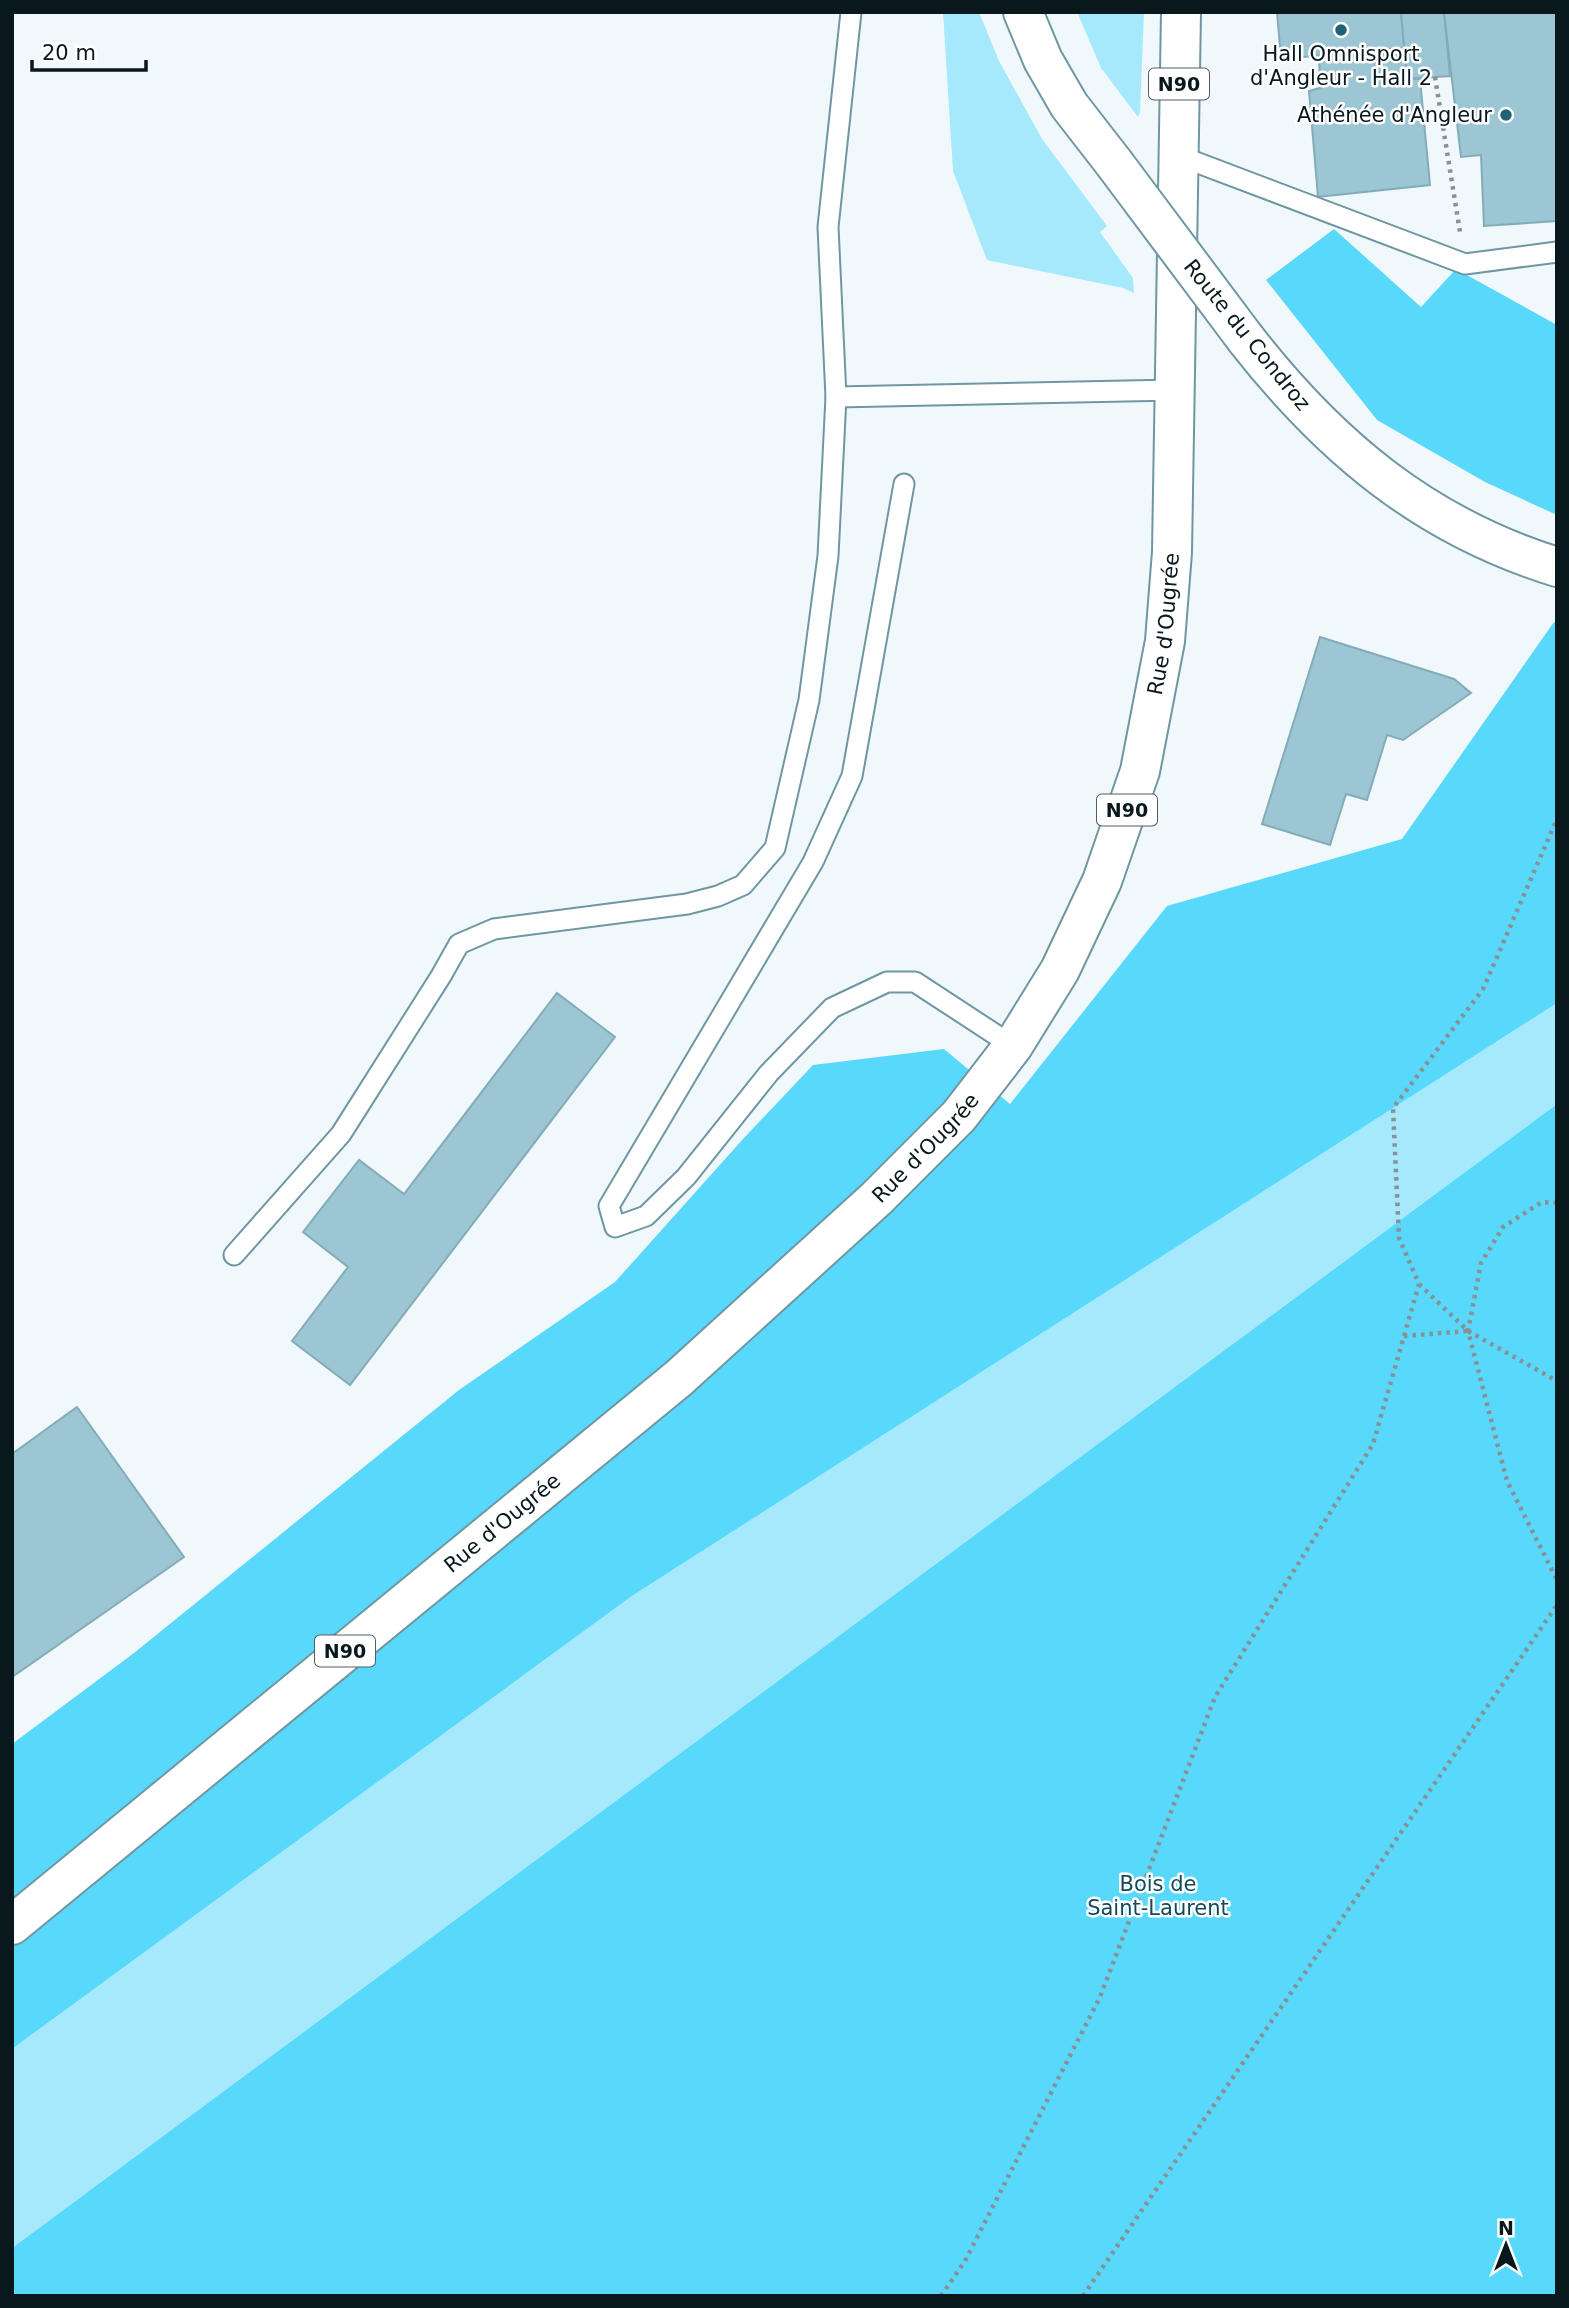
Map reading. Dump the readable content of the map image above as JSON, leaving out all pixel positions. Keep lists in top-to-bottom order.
{
  "streets": {
    "main road": ["N90", "Route du Condroz", "Rue d'Ougrée"]
  },
  "parks": ["Bois de Saint-Laurent"],
  "places": ["Hall Omnisport d'Angleur - Hall 2", "Athénée d'Angleur"],
  "scale_bar": "20 m",
  "north": "top"
}
